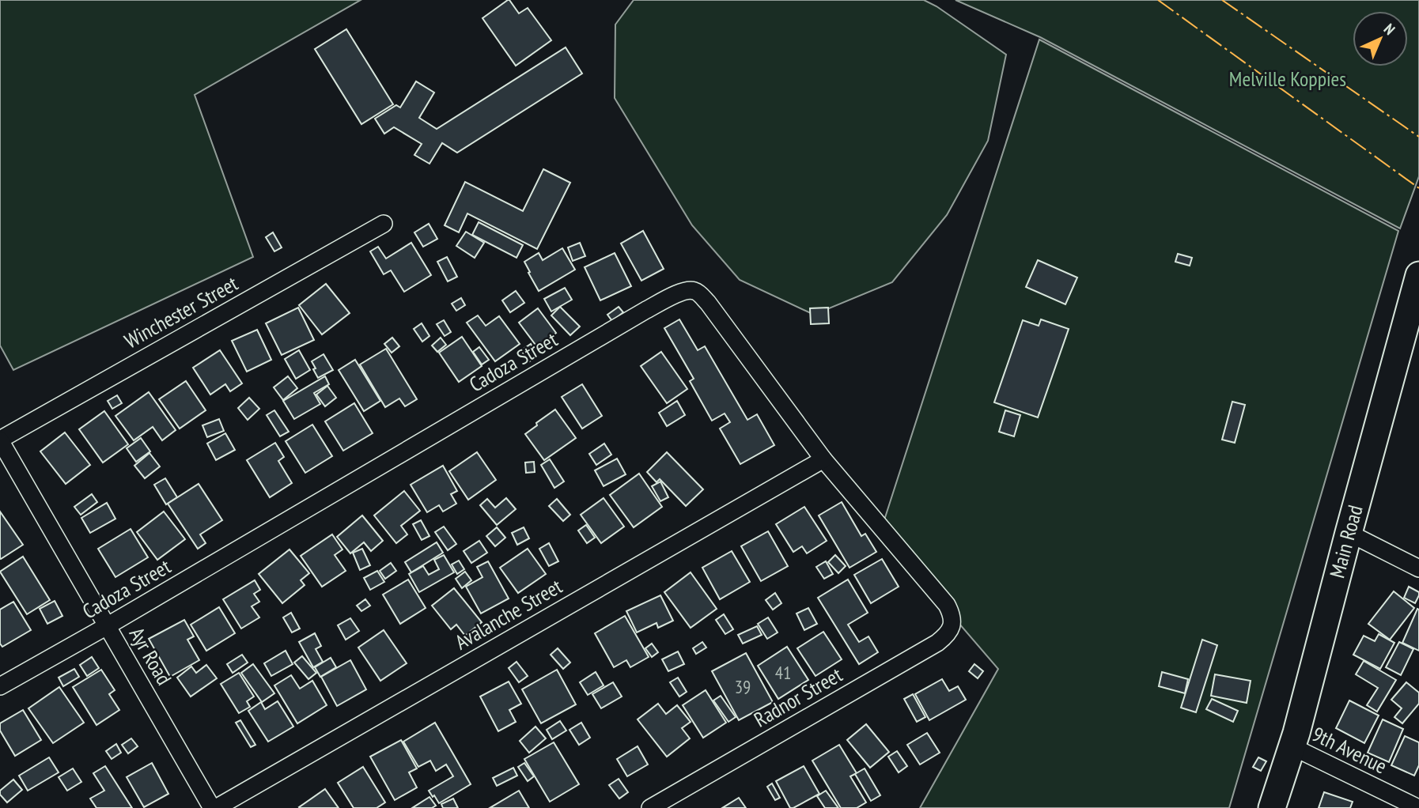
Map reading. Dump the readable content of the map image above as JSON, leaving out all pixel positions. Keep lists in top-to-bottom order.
{
  "streets": {
    "main road": ["Main Road"],
    "street": [
      "Winchester Street",
      "Cadoza Street",
      "Avalanche Street",
      "Ayr Road",
      "Radnor Street",
      "9th Avenue"
    ]
  },
  "crossings": [
    ["Winchester Street", "Ayr Road"],
    ["Cadoza Street", "Avalanche Street"],
    ["Cadoza Street", "Ayr Road"],
    ["Cadoza Street", "Radnor Street"],
    ["Main Road", "9th Avenue"]
  ],
  "parks": ["Melville Koppies"],
  "house_numbers": ["41", "39"],
  "north": "top right"
}
